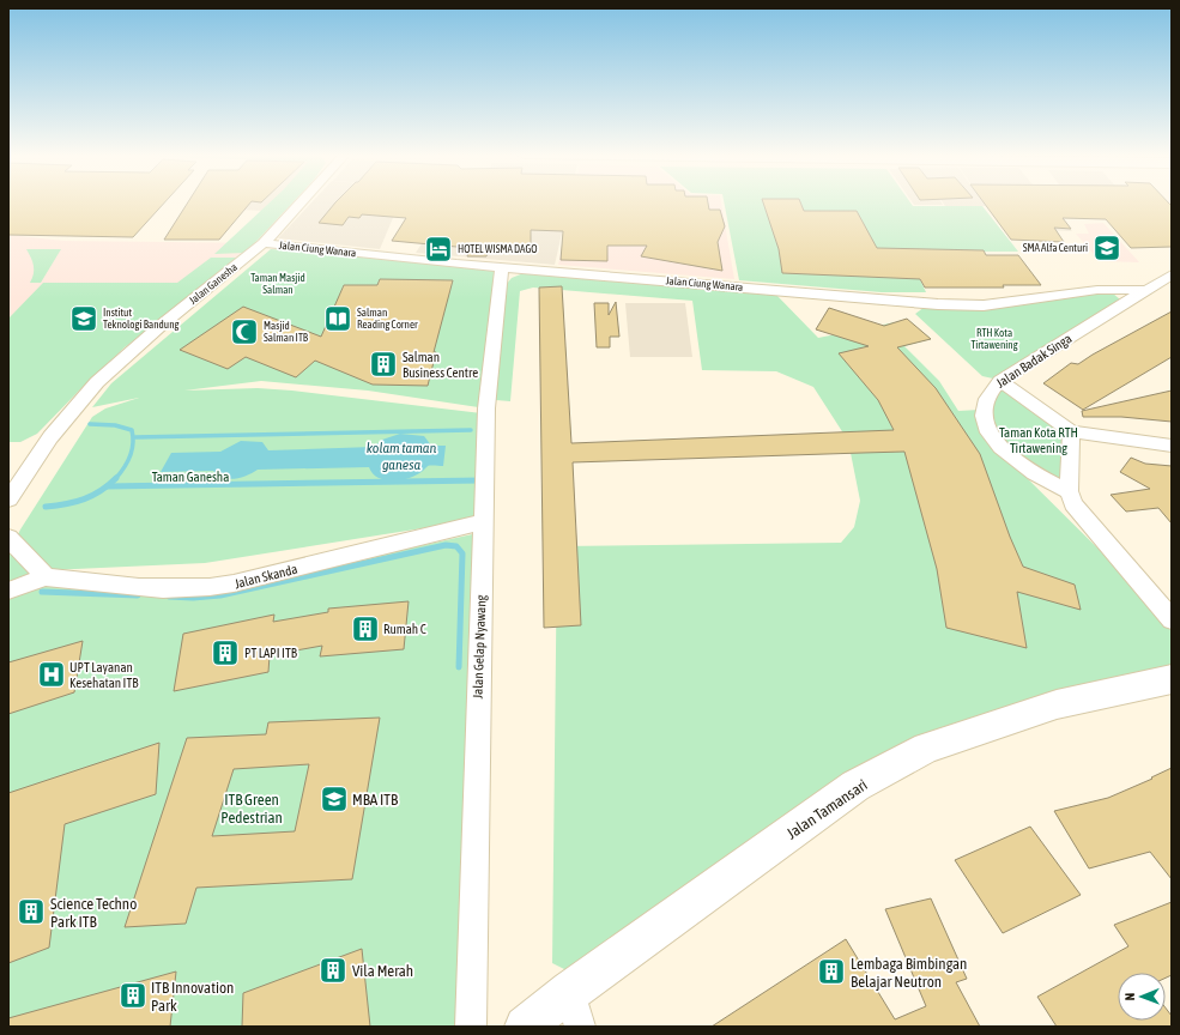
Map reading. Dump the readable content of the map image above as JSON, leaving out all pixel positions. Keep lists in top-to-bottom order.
{
  "streets": {
    "main road": ["Jalan Tamansari"],
    "street": [
      "Jalan Ciung Wanara",
      "Jalan Ganesha",
      "Jalan Badak Singa",
      "Jalan Skanda",
      "Jalan Gelap Nyawang"
    ]
  },
  "crossings": [
    ["Jalan Ciung Wanara", "Jalan Ganesha"],
    ["Jalan Ciung Wanara", "Jalan Badak Singa"],
    ["Jalan Ciung Wanara", "Jalan Gelap Nyawang"],
    ["Jalan Skanda", "Jalan Gelap Nyawang"]
  ],
  "water": ["kolam taman ganesa"],
  "parks": [
    "Taman Masjid Salman",
    "RTH Kota Tirtawening",
    "Taman Kota RTH Tirtawening",
    "Taman Ganesha",
    "ITB Green Pedestrian"
  ],
  "places": {
    "school or university": ["SMA Alfa Centuri", "Institut Teknologi Bandung", "MBA ITB"],
    "hotel": ["HOTEL WISMA DAGO"],
    "library": ["Salman Reading Corner"],
    "mosque": ["Masjid Salman ITB"],
    "building": [
      "Salman Business Centre",
      "Rumah C",
      "PT LAPI ITB",
      "Science Techno Park ITB",
      "Vila Merah",
      "Lembaga Bimbingan Belajar Neutron",
      "ITB Innovation Park"
    ],
    "hospital": ["UPT Layanan Kesehatan ITB"]
  },
  "north": "left"
}
